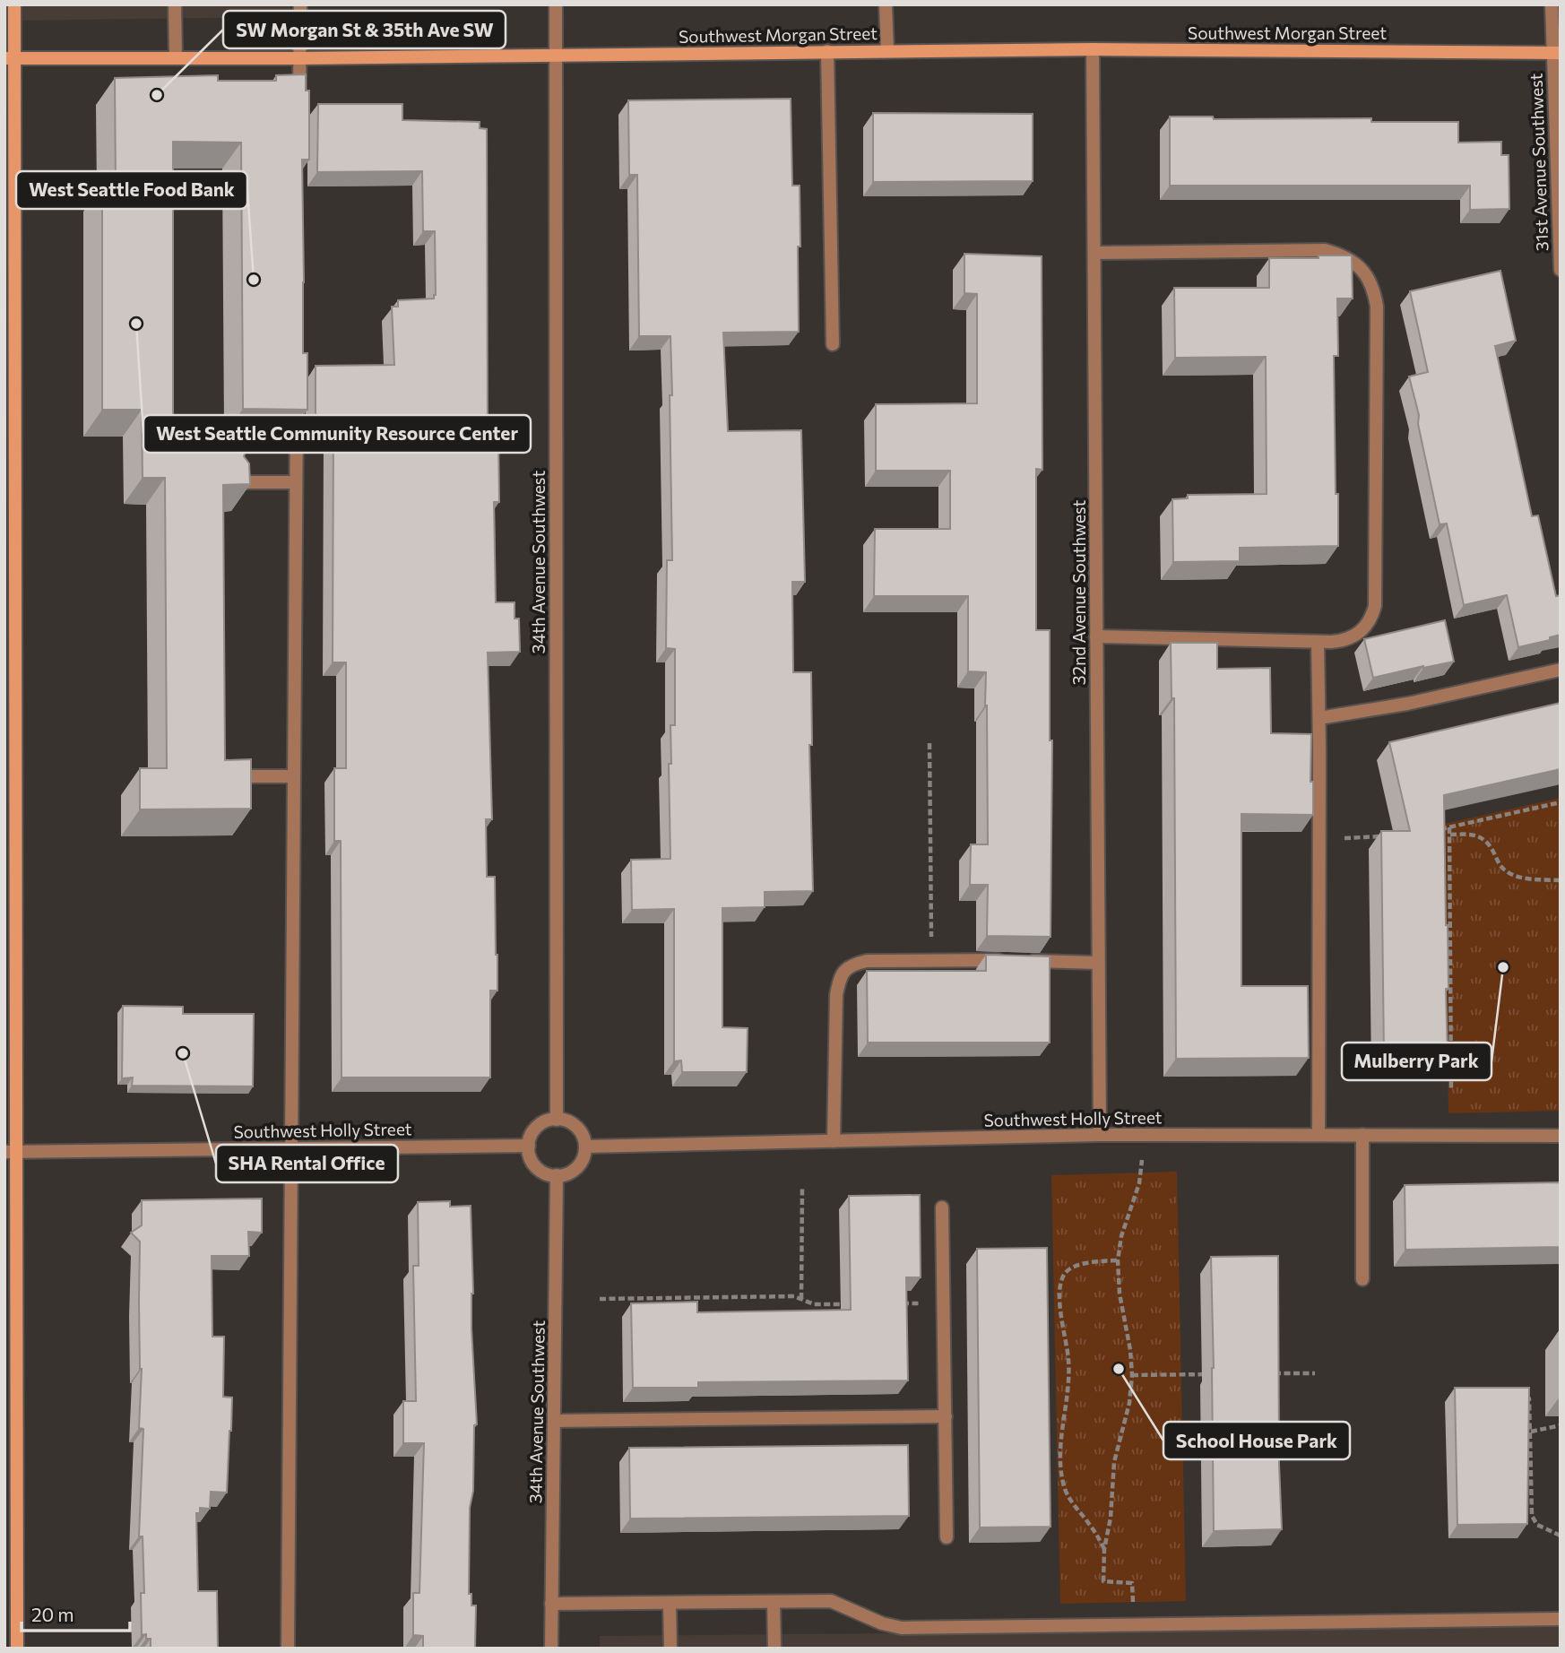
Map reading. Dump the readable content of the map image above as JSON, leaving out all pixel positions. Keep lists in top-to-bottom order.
{
  "streets": {
    "main road": ["Southwest Morgan Street"],
    "street": [
      "31st Avenue Southwest",
      "34th Avenue Southwest",
      "32nd Avenue Southwest",
      "Southwest Holly Street"
    ]
  },
  "crossings": [
    ["Southwest Morgan Street", "31st Avenue Southwest"],
    ["Southwest Morgan Street", "34th Avenue Southwest"],
    ["Southwest Morgan Street", "32nd Avenue Southwest"],
    ["34th Avenue Southwest", "Southwest Holly Street"],
    ["32nd Avenue Southwest", "Southwest Holly Street"]
  ],
  "places": [
    "SW Morgan St & 35th Ave SW",
    "West Seattle Food Bank",
    "West Seattle Community Resource Center",
    "Mulberry Park",
    "SHA Rental Office",
    "School House Park"
  ],
  "scale_bar": "20 m"
}
